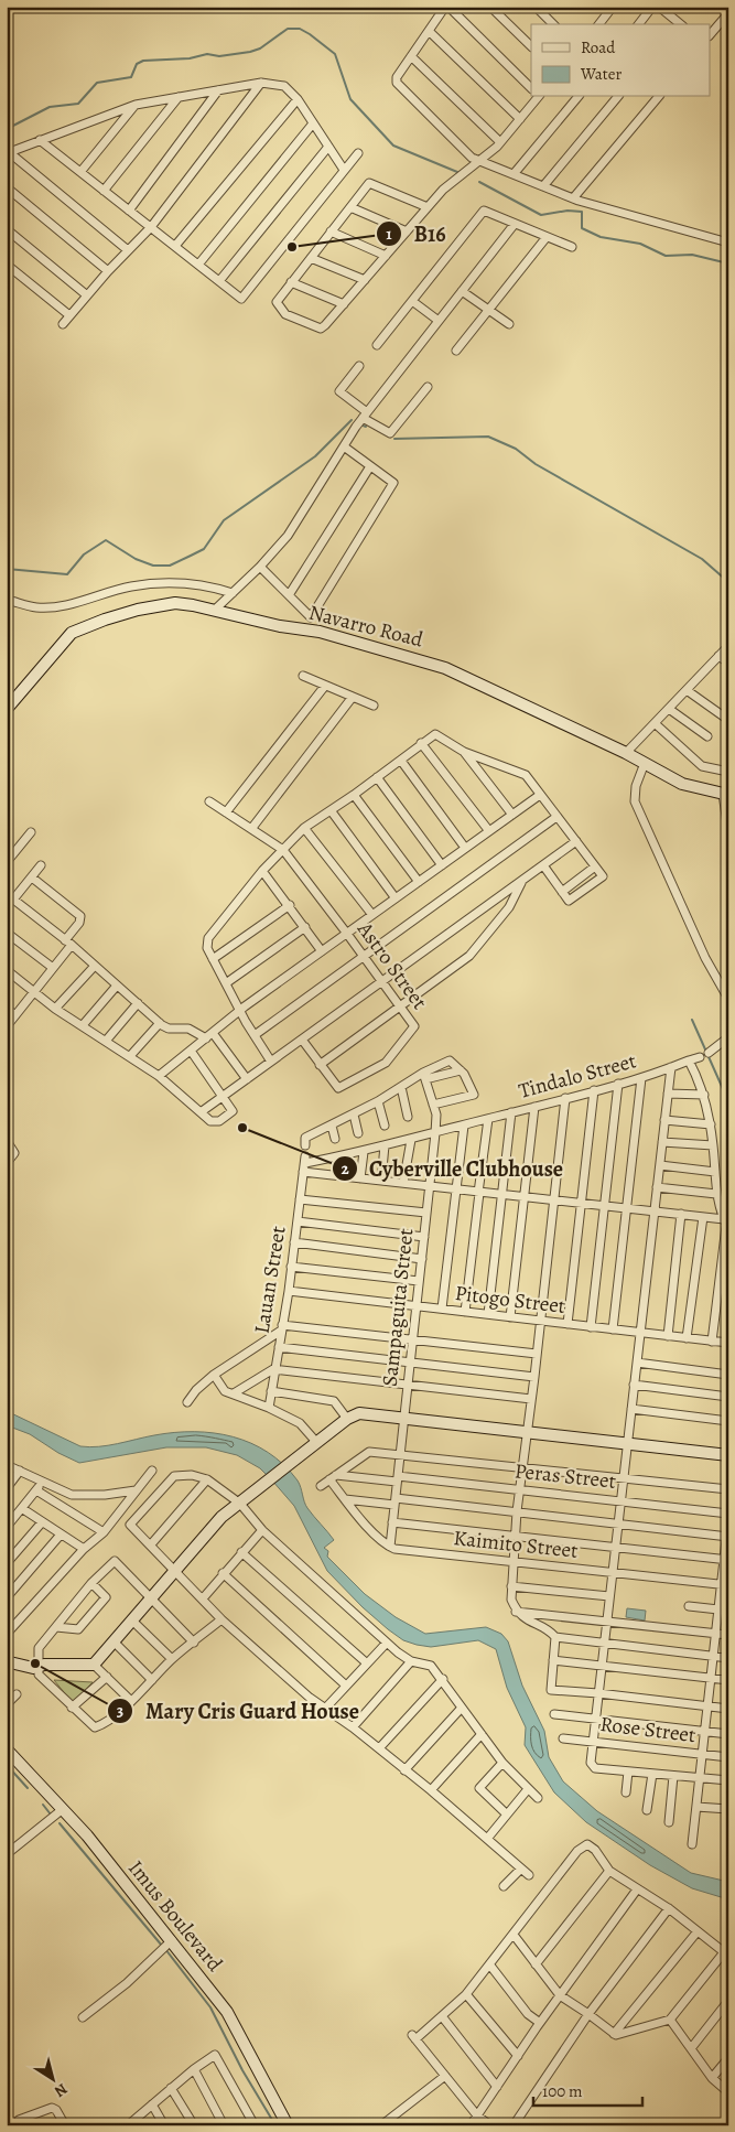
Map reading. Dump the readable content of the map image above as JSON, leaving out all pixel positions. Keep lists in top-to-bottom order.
{
  "streets": {
    "street": [
      "Navarro Road",
      "Astro Street",
      "Tindalo Street",
      "Lauan Street",
      "Pitogo Street",
      "Sampaguita Street",
      "Peras Street",
      "Kaimito Street",
      "Rose Street",
      "Imus Boulevard"
    ]
  },
  "crossings": [
    ["Tindalo Street", "Lauan Street"],
    ["Tindalo Street", "Sampaguita Street"],
    ["Lauan Street", "Pitogo Street"],
    ["Pitogo Street", "Sampaguita Street"],
    ["Sampaguita Street", "Peras Street"],
    ["Sampaguita Street", "Kaimito Street"]
  ],
  "places": ["B16", "Cyberville Clubhouse", "Mary Cris Guard House"],
  "legend": ["Road", "Water"],
  "scale_bar": "100 m",
  "north": "bottom right"
}
